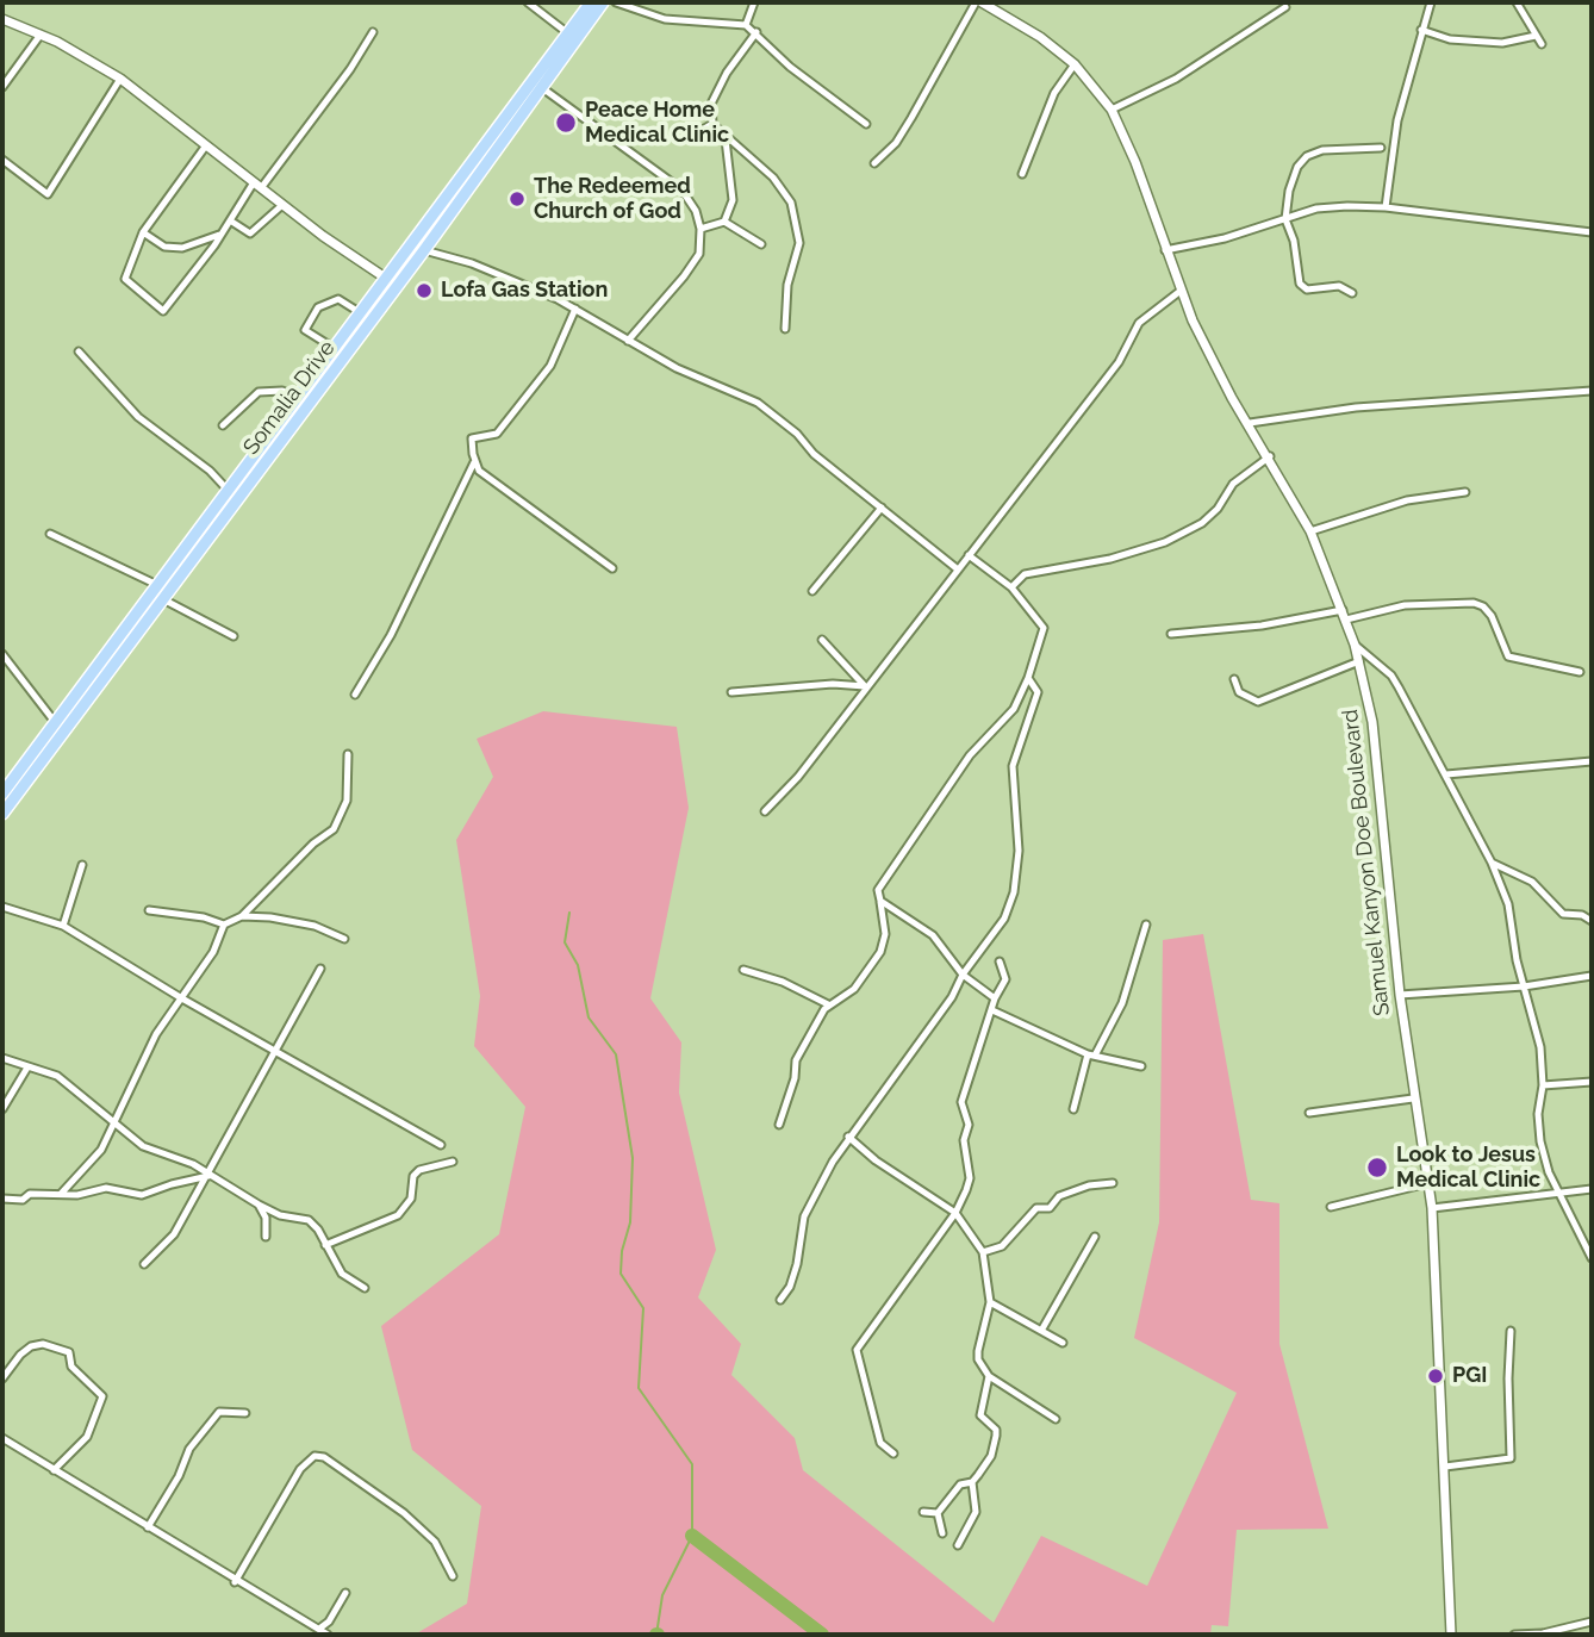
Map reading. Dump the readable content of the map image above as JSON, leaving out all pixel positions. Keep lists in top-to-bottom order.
{
  "streets": {
    "main road": ["Somalia Drive"],
    "street": ["Samuel Kanyon Doe Boulevard"]
  },
  "places": [
    "Peace Home Medical Clinic",
    "The Redeemed Church of God",
    "Lofa Gas Station",
    "Look to Jesus Medical Clinic",
    "PGI"
  ]
}
